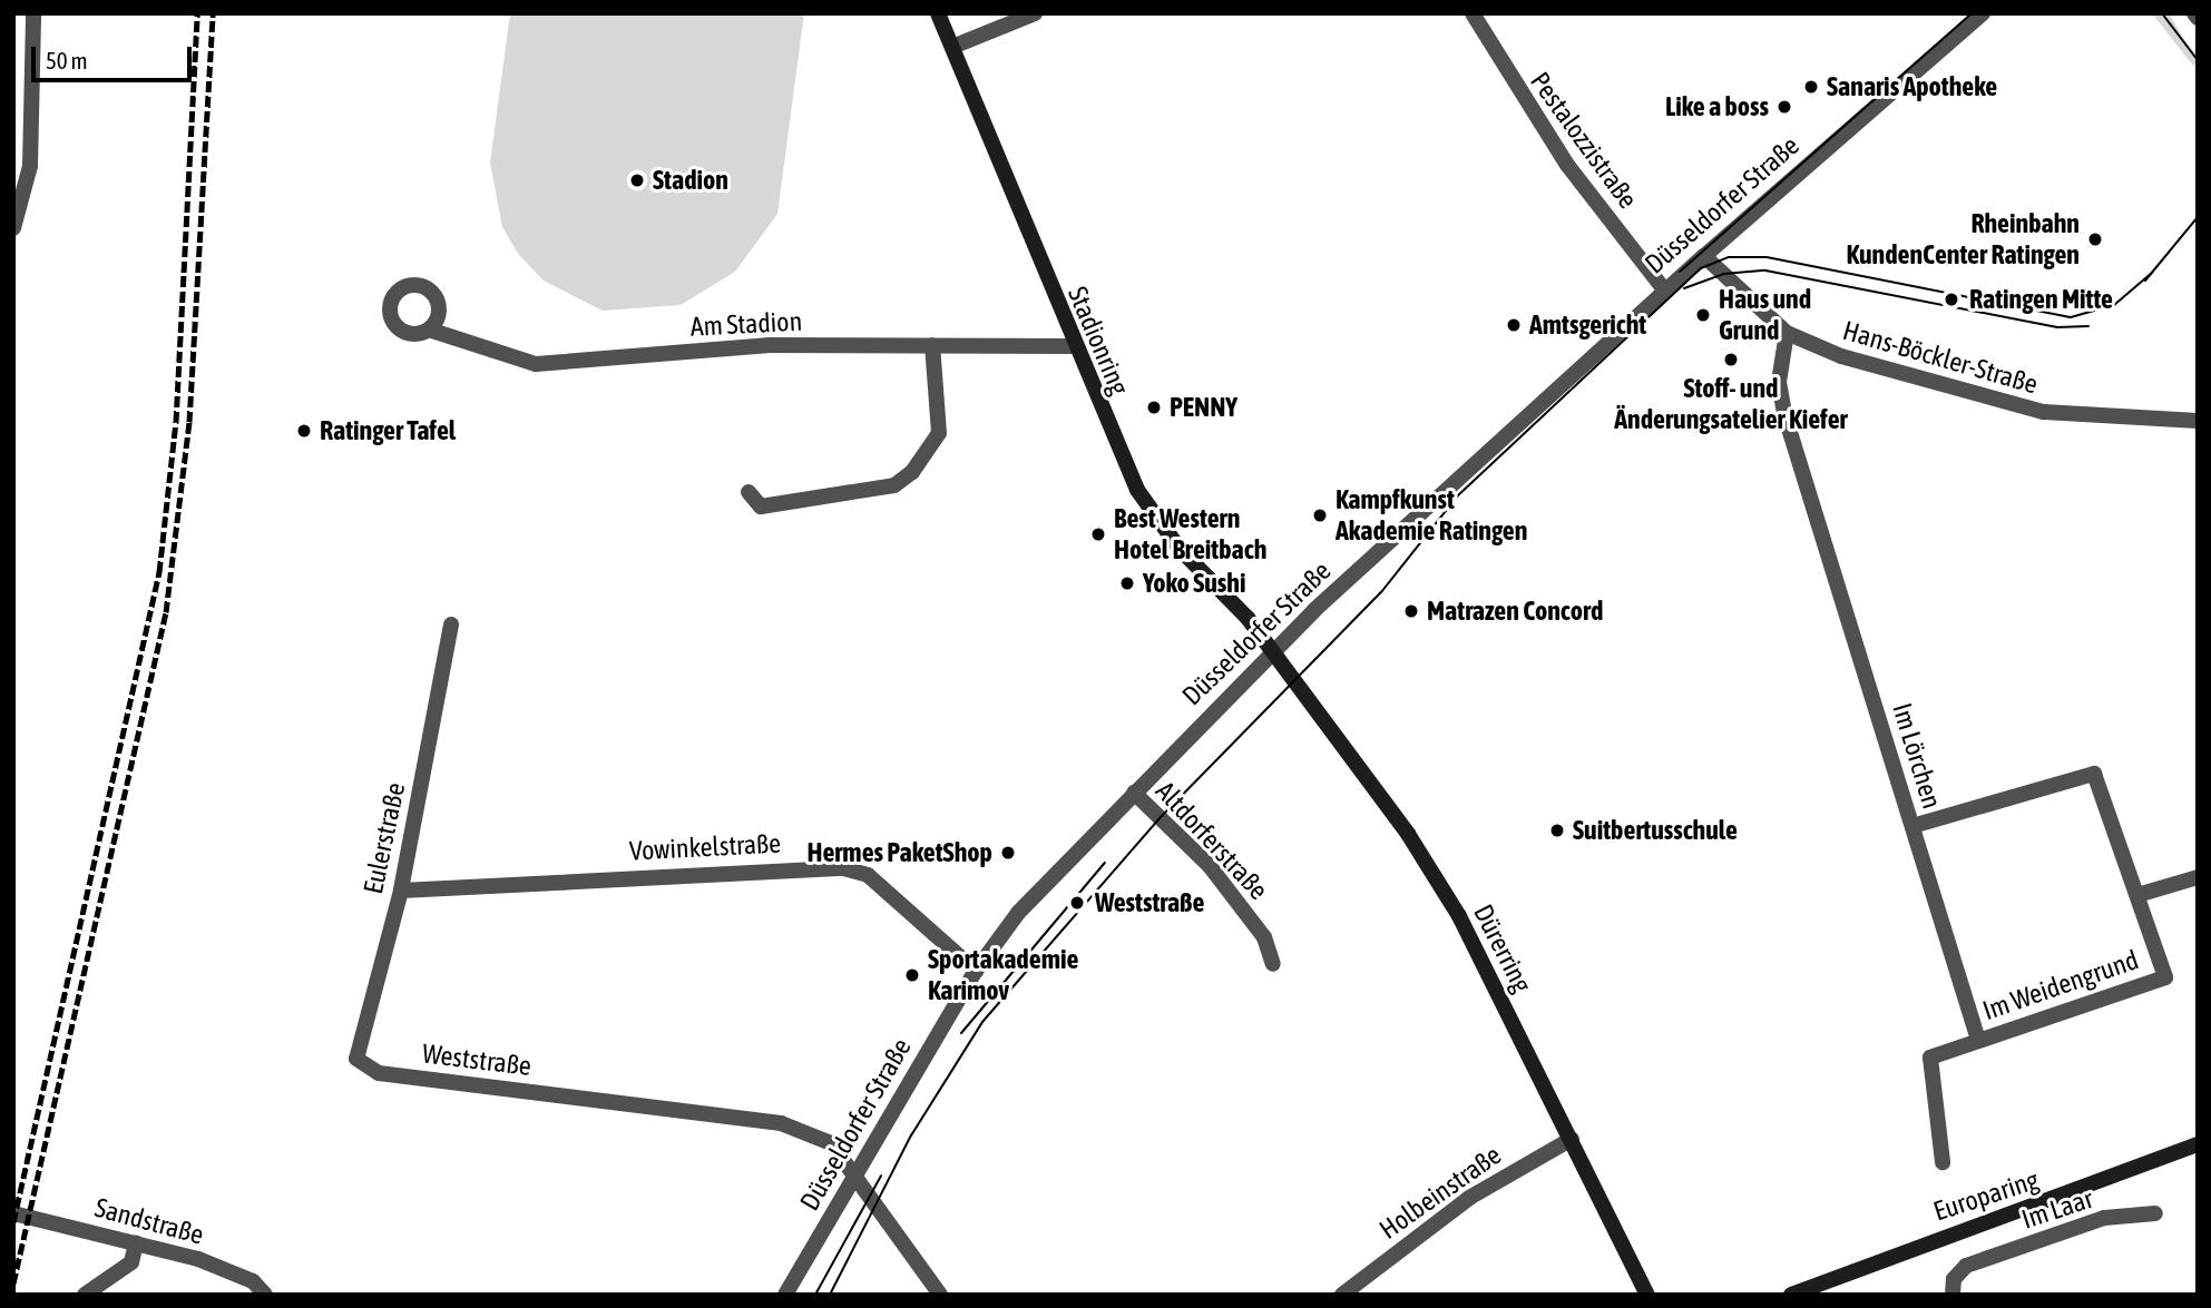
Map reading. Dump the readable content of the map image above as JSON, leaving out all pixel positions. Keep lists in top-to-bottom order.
{
  "streets": {
    "main road": ["Stadionring", "Dürerring", "Europaring"],
    "street": [
      "Pestalozzistraße",
      "Düsseldorfer Straße",
      "Am Stadion",
      "Hans-Böckler-Straße",
      "Im Lörchen",
      "Eulerstraße",
      "Altdorferstraße",
      "Vowinkelstraße",
      "Im Weidengrund",
      "Weststraße",
      "Holbeinstraße",
      "Im Laar",
      "Sandstraße"
    ]
  },
  "crossings": [
    ["Pestalozzistraße", "Düsseldorfer Straße"],
    ["Düsseldorfer Straße", "Stadionring"],
    ["Düsseldorfer Straße", "Hans-Böckler-Straße"],
    ["Düsseldorfer Straße", "Altdorferstraße"],
    ["Düsseldorfer Straße", "Vowinkelstraße"],
    ["Düsseldorfer Straße", "Dürerring"],
    ["Düsseldorfer Straße", "Weststraße"],
    ["Am Stadion", "Stadionring"],
    ["Stadionring", "Dürerring"],
    ["Hans-Böckler-Straße", "Im Lörchen"],
    ["Im Lörchen", "Im Weidengrund"],
    ["Eulerstraße", "Vowinkelstraße"],
    ["Eulerstraße", "Weststraße"],
    ["Dürerring", "Holbeinstraße"]
  ],
  "places": [
    "Sanaris Apotheke",
    "Like a boss",
    "Stadion",
    "Rheinbahn KundenCenter Ratingen",
    "Ratingen Mitte",
    "Haus und Grund",
    "Amtsgericht",
    "Stoff- und Änderungsatelier Kiefer",
    "PENNY",
    "Ratinger Tafel",
    "Kampfkunst Akademie Ratingen",
    "Best Western Hotel Breitbach",
    "Yoko Sushi",
    "Matrazen Concord",
    "Suitbertusschule",
    "Hermes PaketShop",
    "Weststraße",
    "Sportakademie Karimov"
  ],
  "scale_bar": "50 m"
}
